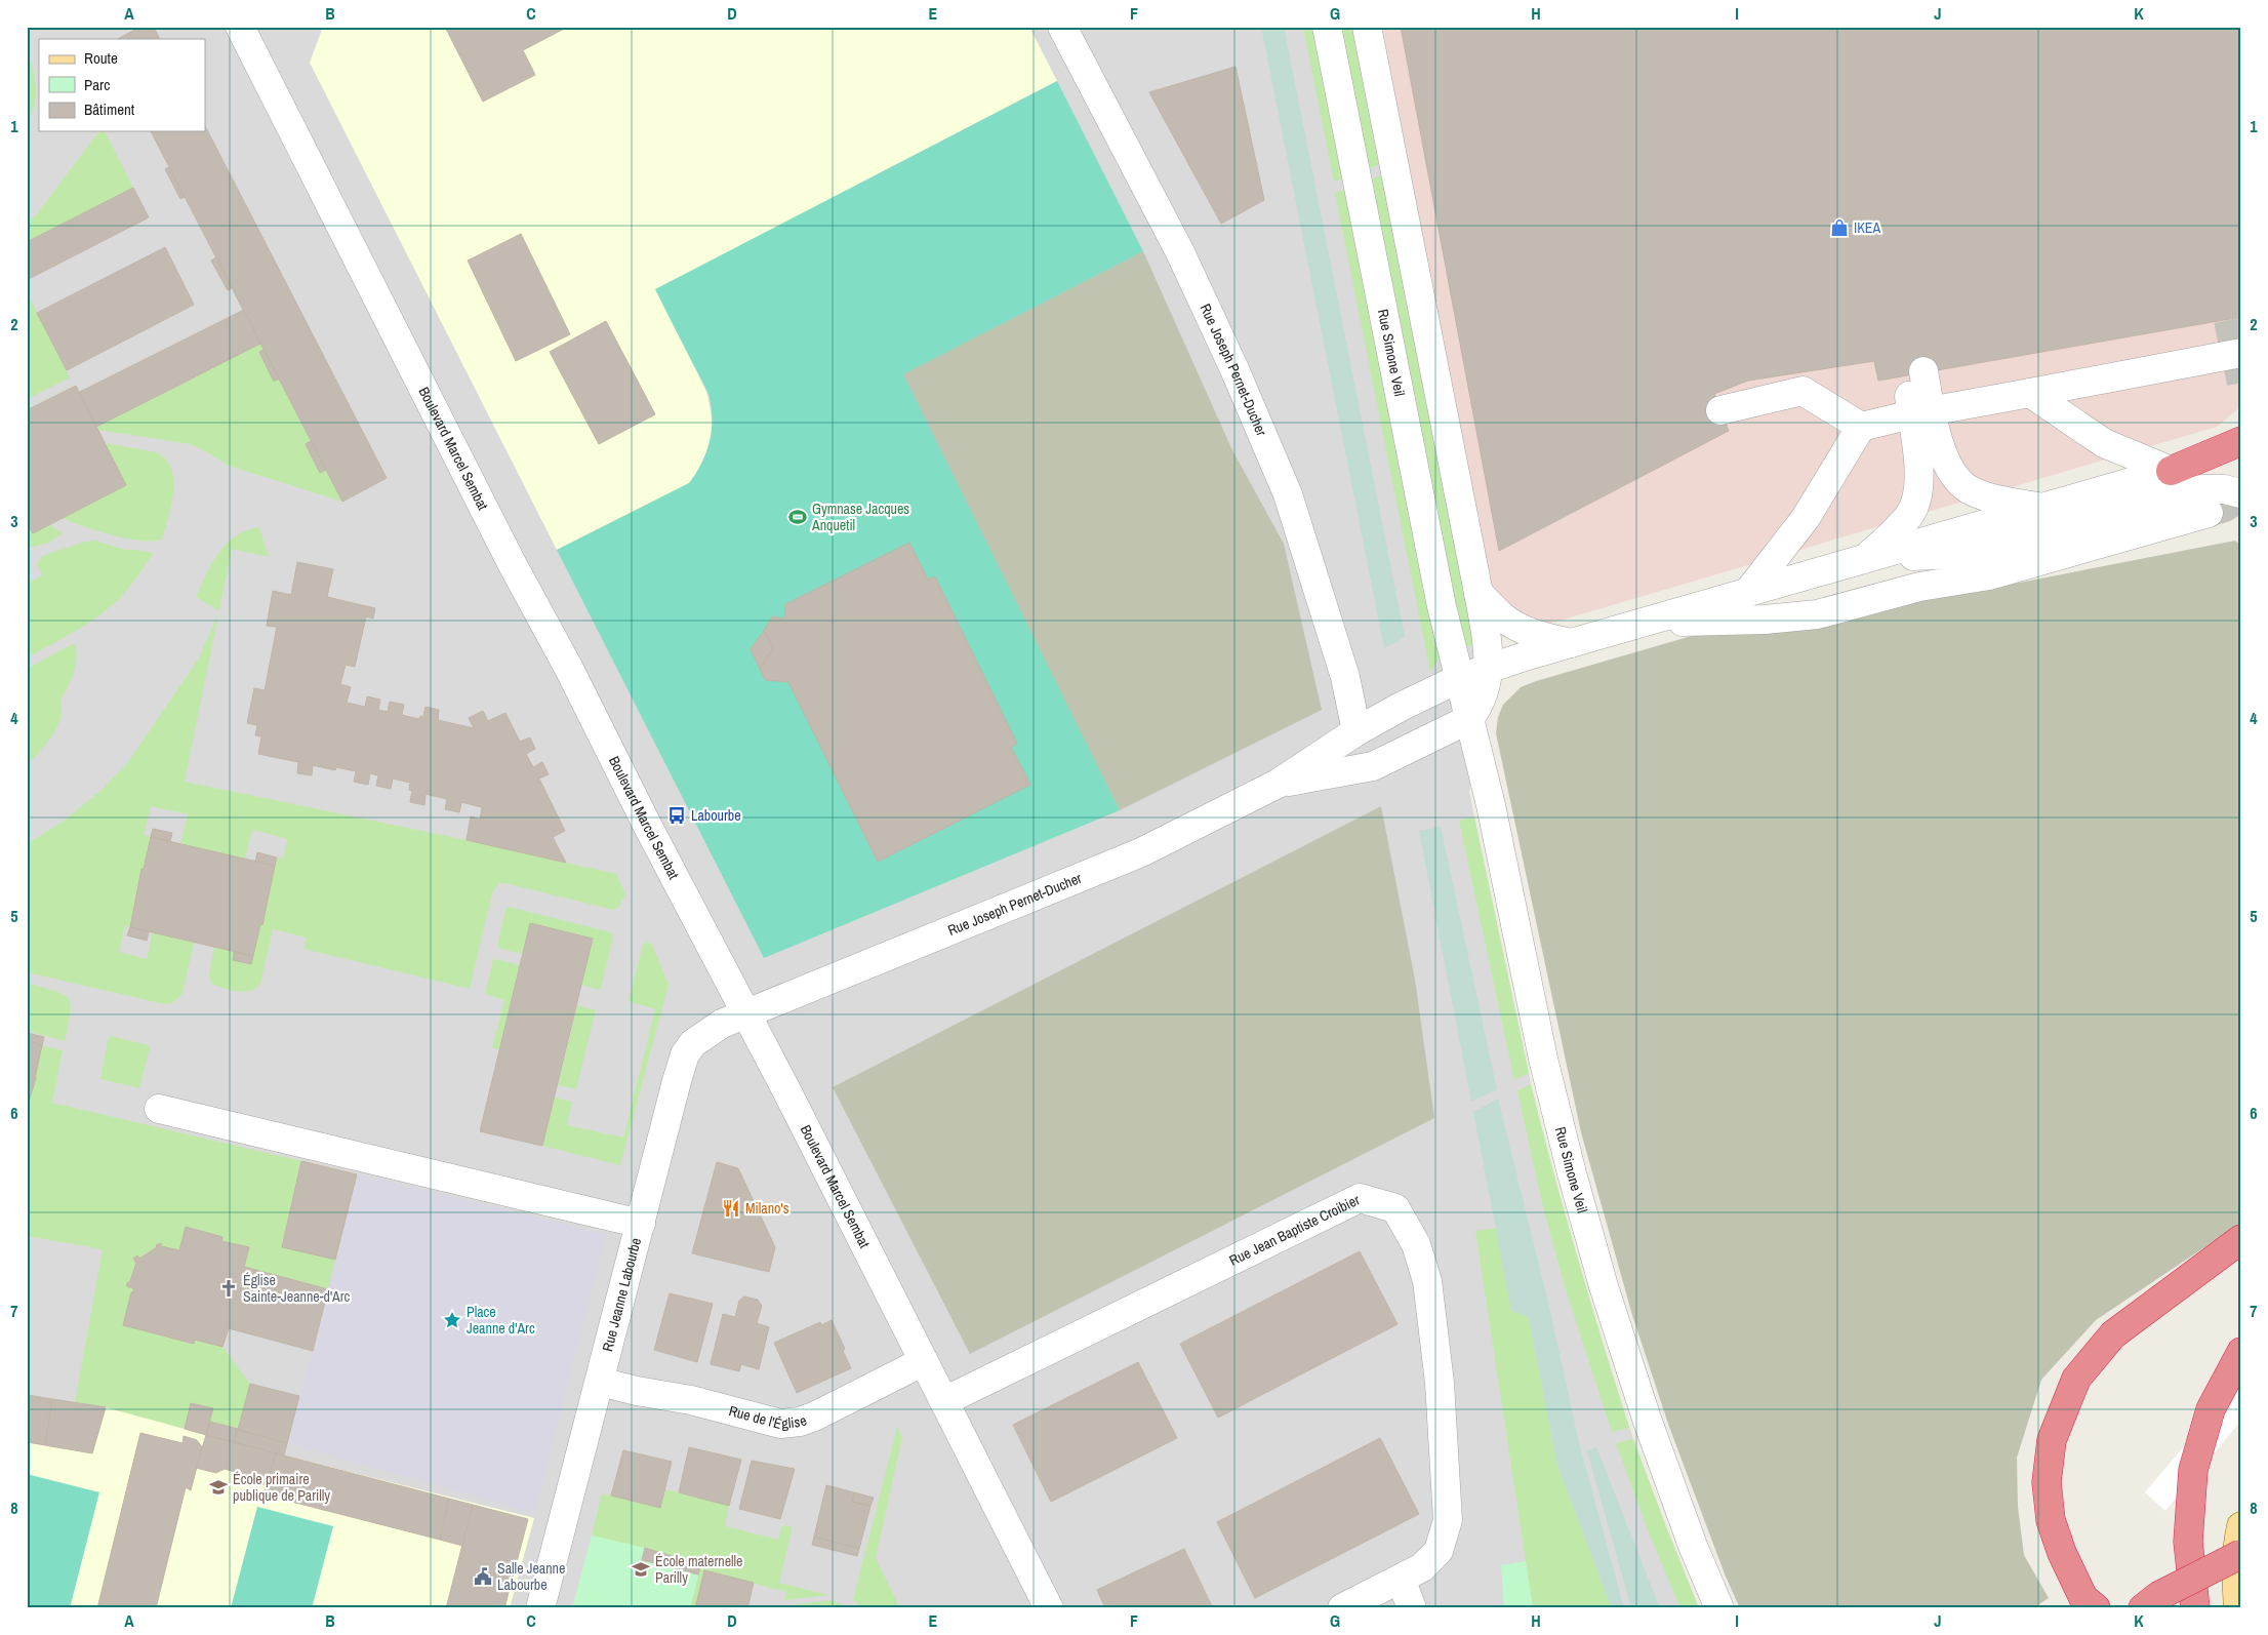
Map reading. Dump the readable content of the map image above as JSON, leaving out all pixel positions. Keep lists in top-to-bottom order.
{
  "streets": {
    "street": [
      "Rue Simone Veil",
      "Rue Joseph Pernet-Ducher",
      "Boulevard Marcel Sembat",
      "Rue Jean Baptiste Croibier",
      "Rue Jeanne Labourbe",
      "Rue de l'Église"
    ]
  },
  "crossings": [
    ["Rue Simone Veil", "Rue Joseph Pernet-Ducher"],
    ["Rue Joseph Pernet-Ducher", "Boulevard Marcel Sembat"],
    ["Rue Joseph Pernet-Ducher", "Rue Jeanne Labourbe"],
    ["Boulevard Marcel Sembat", "Rue Jean Baptiste Croibier"],
    ["Boulevard Marcel Sembat", "Rue Jeanne Labourbe"],
    ["Boulevard Marcel Sembat", "Rue de l'Église"],
    ["Rue Jeanne Labourbe", "Rue de l'Église"]
  ],
  "places": {
    "shop": ["IKEA"],
    "sports": ["Gymnase Jacques Anquetil"],
    "bus stop": ["Labourbe"],
    "restaurant": ["Milano's"],
    "church": ["Église Sainte-Jeanne-d'Arc"],
    "place": ["Place Jeanne d'Arc"],
    "school or university": ["École primaire publique de Parilly", "École maternelle Parilly"],
    "public building": ["Salle Jeanne Labourbe"]
  },
  "legend": ["Route", "Parc", "Bâtiment"],
  "grid": {
    "columns": [
      "A",
      "B",
      "C",
      "D",
      "E",
      "F",
      "G",
      "H",
      "I",
      "J",
      "K"
    ],
    "rows": [
      "1",
      "2",
      "3",
      "4",
      "5",
      "6",
      "7",
      "8"
    ]
  }
}
